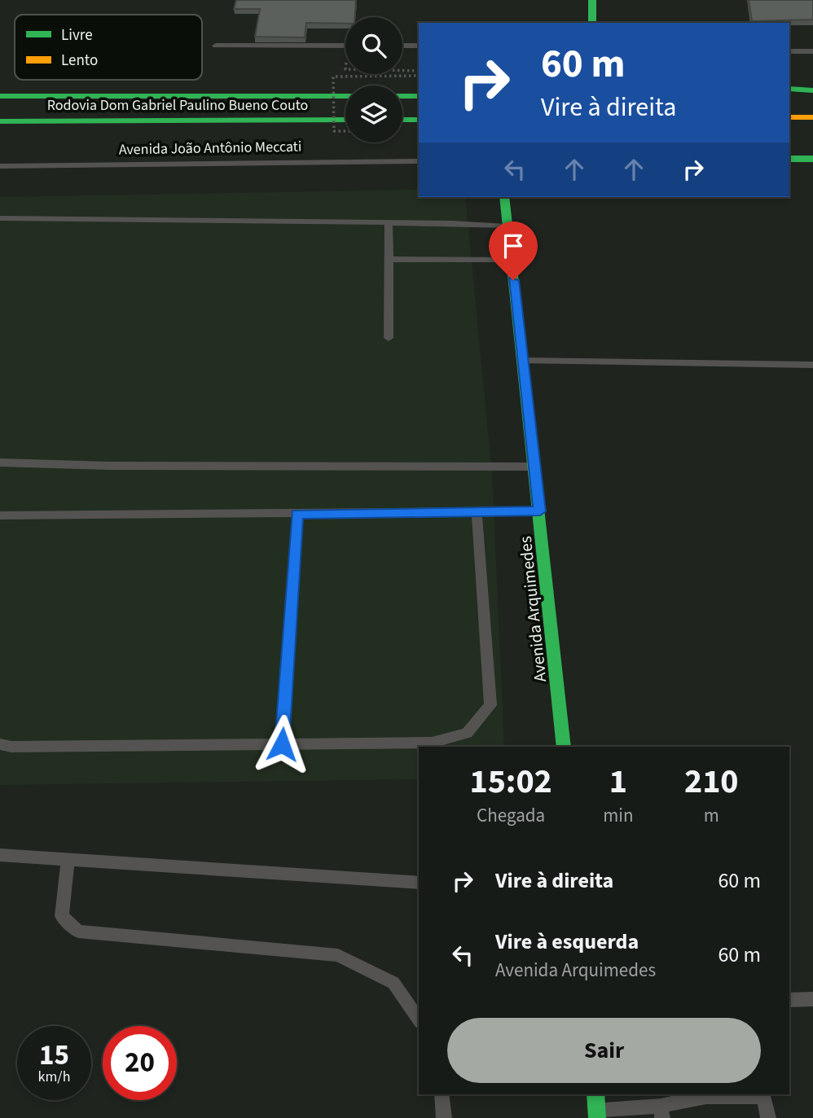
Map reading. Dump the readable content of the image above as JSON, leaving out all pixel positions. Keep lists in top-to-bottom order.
{
  "streets": {
    "main road": ["Rodovia Dom Gabriel Paulino Bueno Couto", "Avenida Arquimedes"],
    "lane": ["Avenida João Antônio Meccati"]
  },
  "legend": ["Livre", "Lento"],
  "page": {
    "turn": ["60 m", "Vire à direita"],
    "eta": [
      "15:02",
      "Chegada",
      "1",
      "min",
      "210",
      "m"
    ],
    "list": [
      {
        "name": "Vire à direita",
        "value": "60 m"
      },
      {
        "name": "Vire à esquerda",
        "note": "Avenida Arquimedes",
        "value": "60 m"
      }
    ],
    "buttons": "Sair",
    "speed": "15 km/h",
    "limit": "20"
  }
}
